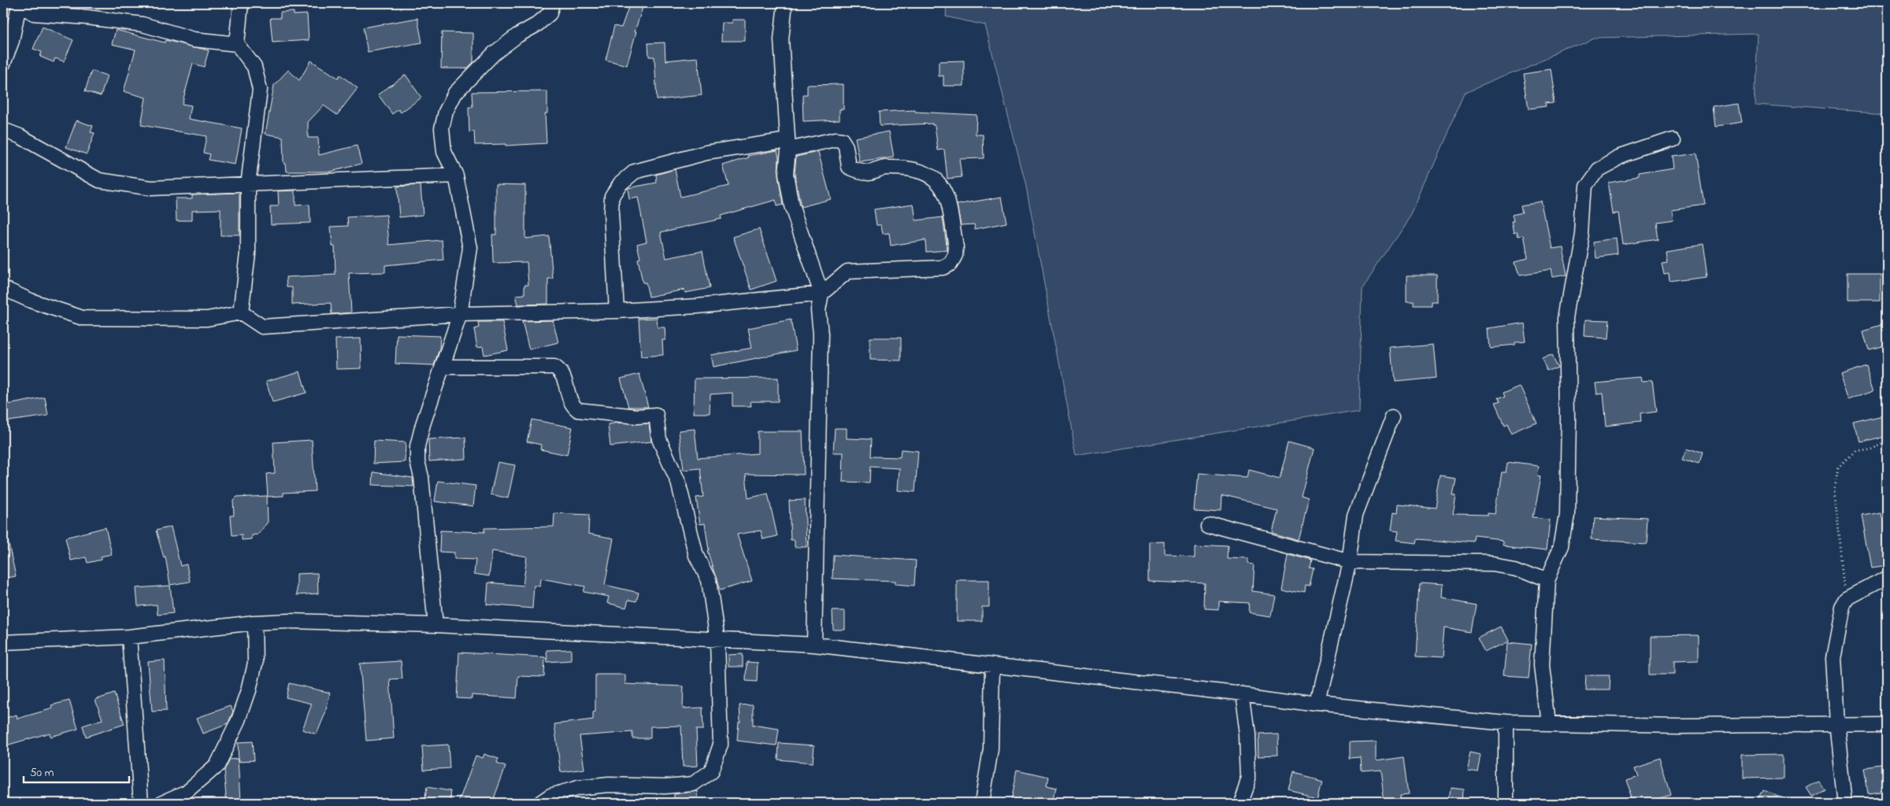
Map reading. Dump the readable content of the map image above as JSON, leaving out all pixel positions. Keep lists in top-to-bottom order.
{
  "scale_bar": "50 m"
}
